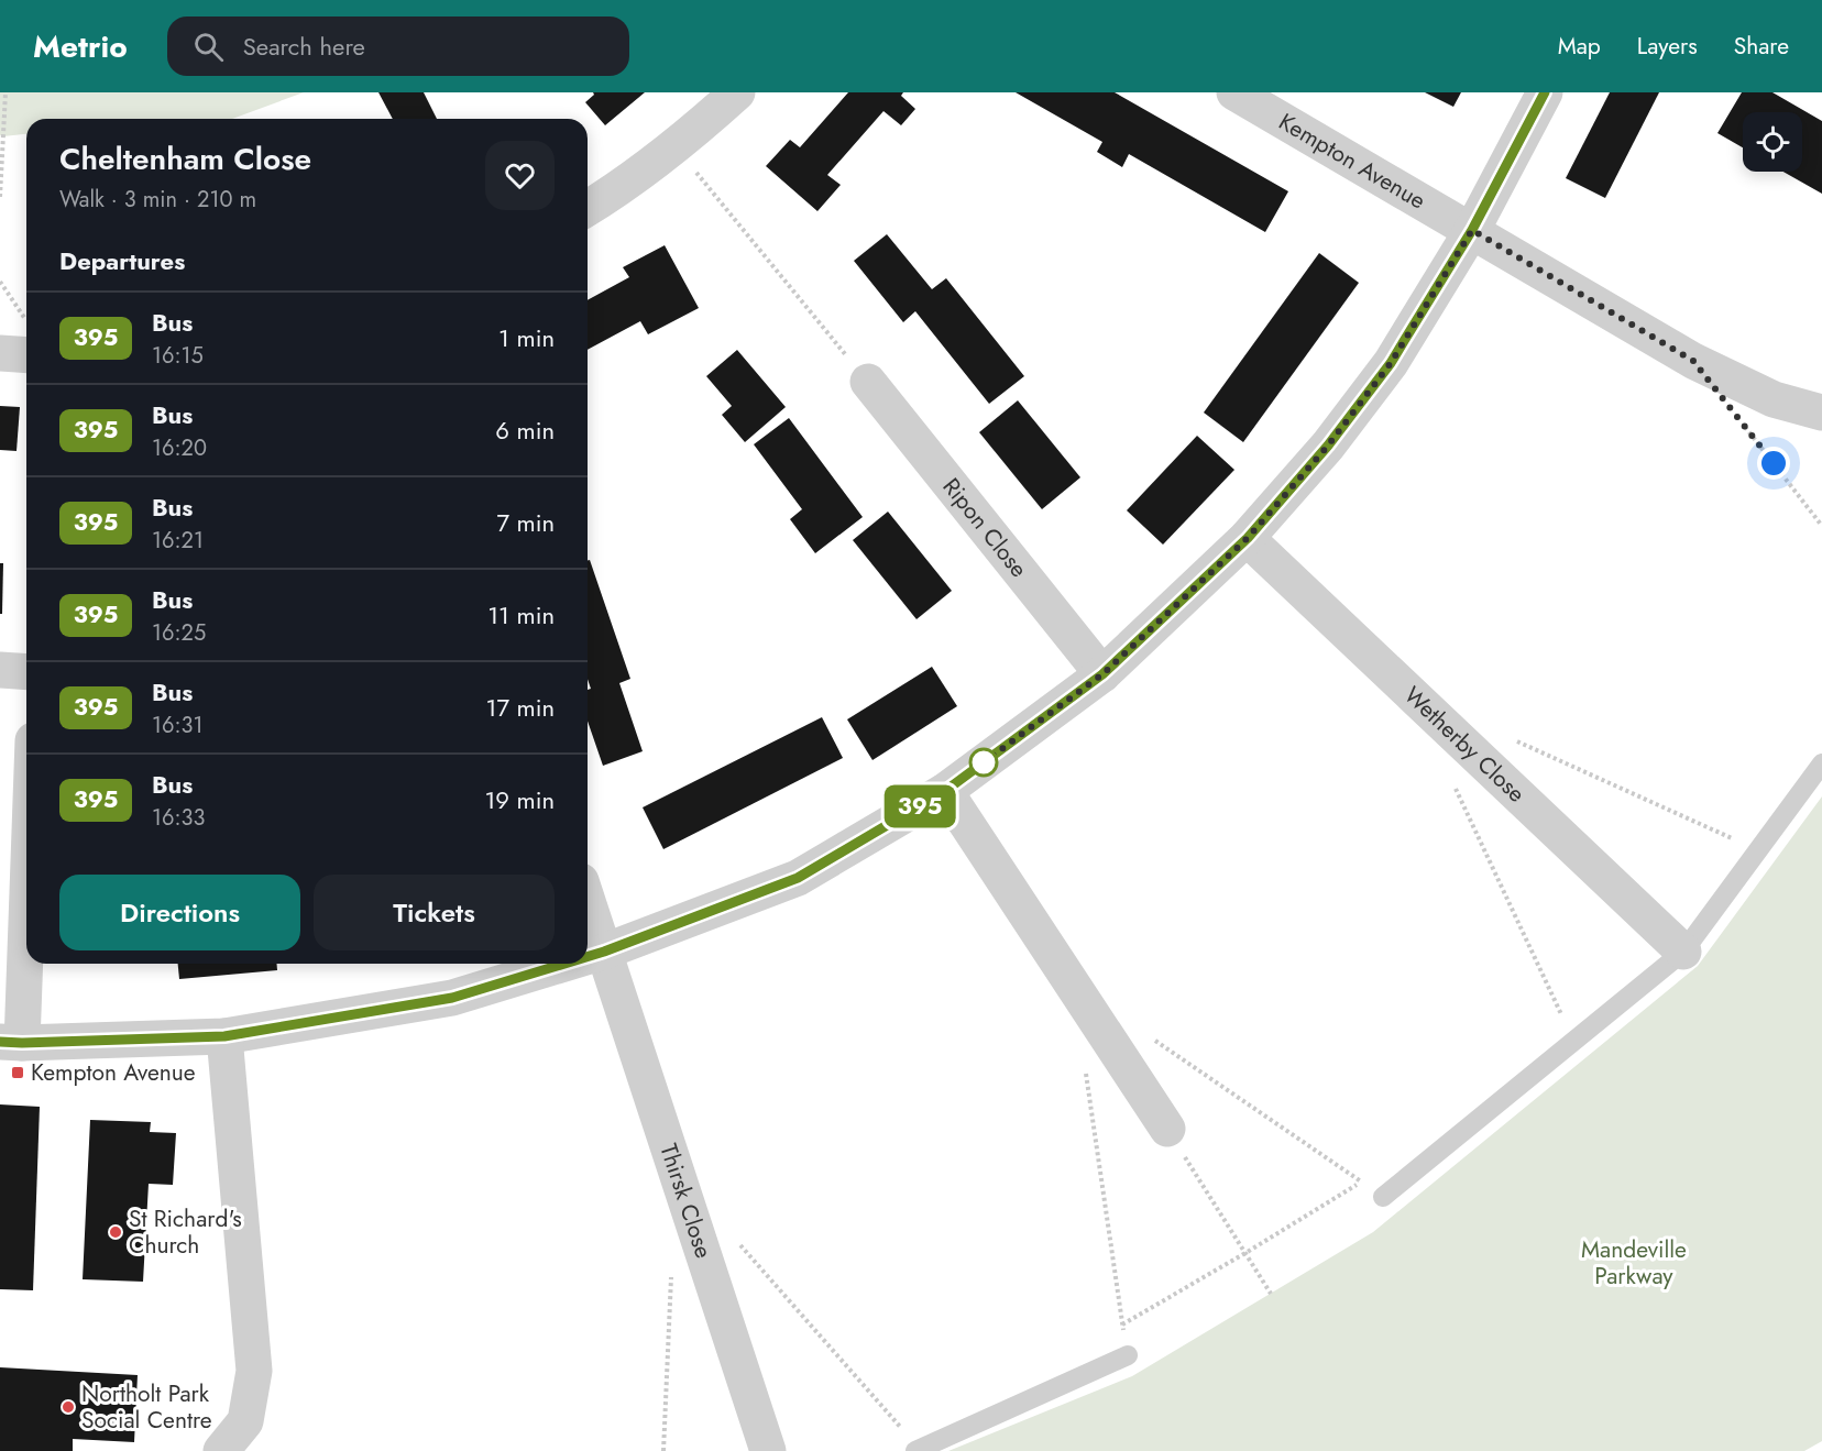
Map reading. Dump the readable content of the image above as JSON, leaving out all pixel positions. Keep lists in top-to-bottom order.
{
  "streets": {
    "street": [
      "Kempton Avenue",
      "Ripon Close",
      "Wetherby Close",
      "Thirsk Close"
    ]
  },
  "parks": ["Mandeville Parkway"],
  "places": {
    "transit": ["Kempton Avenue"],
    "other": ["St Richard's Church", "Northolt Park Social Centre"]
  },
  "lines": ["bus line 395"],
  "page": {
    "header": "Metrio",
    "search": "Search here",
    "nav": ["Map", "Layers", "Share"],
    "on_map": "395",
    "heading": [
      ["Cheltenham Close", "Walk · 3 min · 210 m"],
      "Departures"
    ],
    "list": [
      {
        "mark": "395",
        "name": "Bus",
        "note": "16:15",
        "value": "1 min"
      },
      {
        "mark": "395",
        "name": "Bus",
        "note": "16:20",
        "value": "6 min"
      },
      {
        "mark": "395",
        "name": "Bus",
        "note": "16:21",
        "value": "7 min"
      },
      {
        "mark": "395",
        "name": "Bus",
        "note": "16:25",
        "value": "11 min"
      },
      {
        "mark": "395",
        "name": "Bus",
        "note": "16:31",
        "value": "17 min"
      },
      {
        "mark": "395",
        "name": "Bus",
        "note": "16:33",
        "value": "19 min"
      }
    ],
    "buttons": ["Directions", "Tickets"]
  }
}
